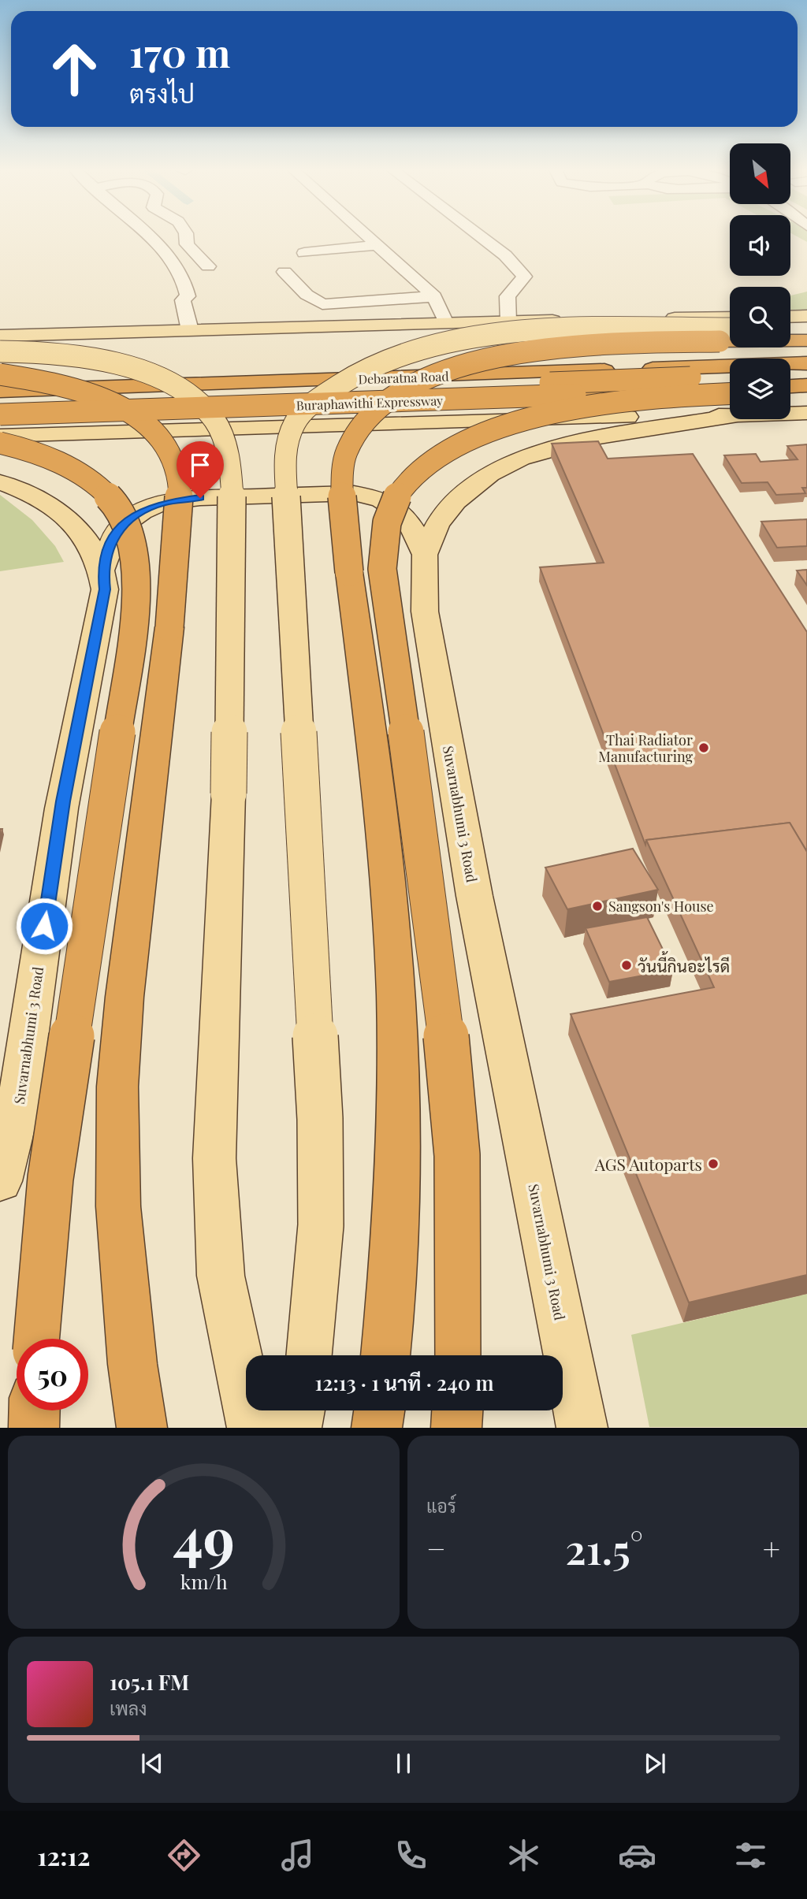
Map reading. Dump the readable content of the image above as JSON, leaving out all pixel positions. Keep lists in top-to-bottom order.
{
  "streets": {
    "highway": ["Debaratna Road", "Buraphawithi Expressway"],
    "main road": ["Suvarnabhumi 3 Road"]
  },
  "places": [
    "Thai Radiator Manufacturing",
    "Sangson's House",
    "วันนี้กินอะไรดี",
    "AGS Autoparts"
  ],
  "north": "bottom right",
  "page": {
    "turn": ["170 m", "ตรงไป"],
    "limit": "50",
    "trip": "12:13 · 1 นาที · 240 m",
    "tile": "แอร์",
    "heat": ["−", "21.5°", "+"],
    "song": ["105.1 FM", "เพลง"],
    "tabs": "12:12",
    "gauge": ["49", "km/h"]
  }
}
